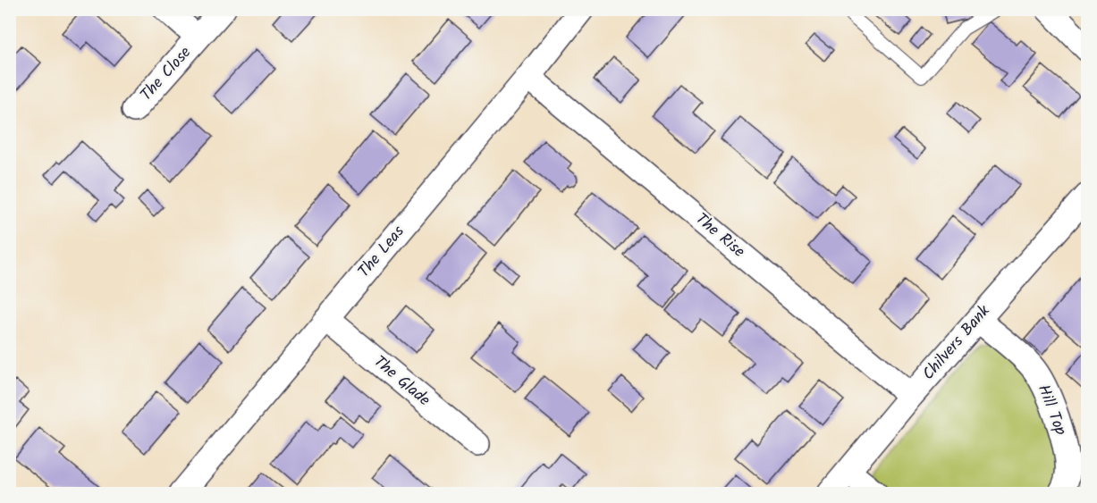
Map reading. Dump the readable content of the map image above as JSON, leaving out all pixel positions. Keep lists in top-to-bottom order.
{
  "streets": {
    "street": [
      "The Close",
      "The Rise",
      "The Leas",
      "Chilvers Bank",
      "The Glade",
      "Hill Top"
    ]
  },
  "crossings": [
    ["The Rise", "The Leas"],
    ["The Rise", "Chilvers Bank"],
    ["The Leas", "The Glade"],
    ["Chilvers Bank", "Hill Top"]
  ]
}
